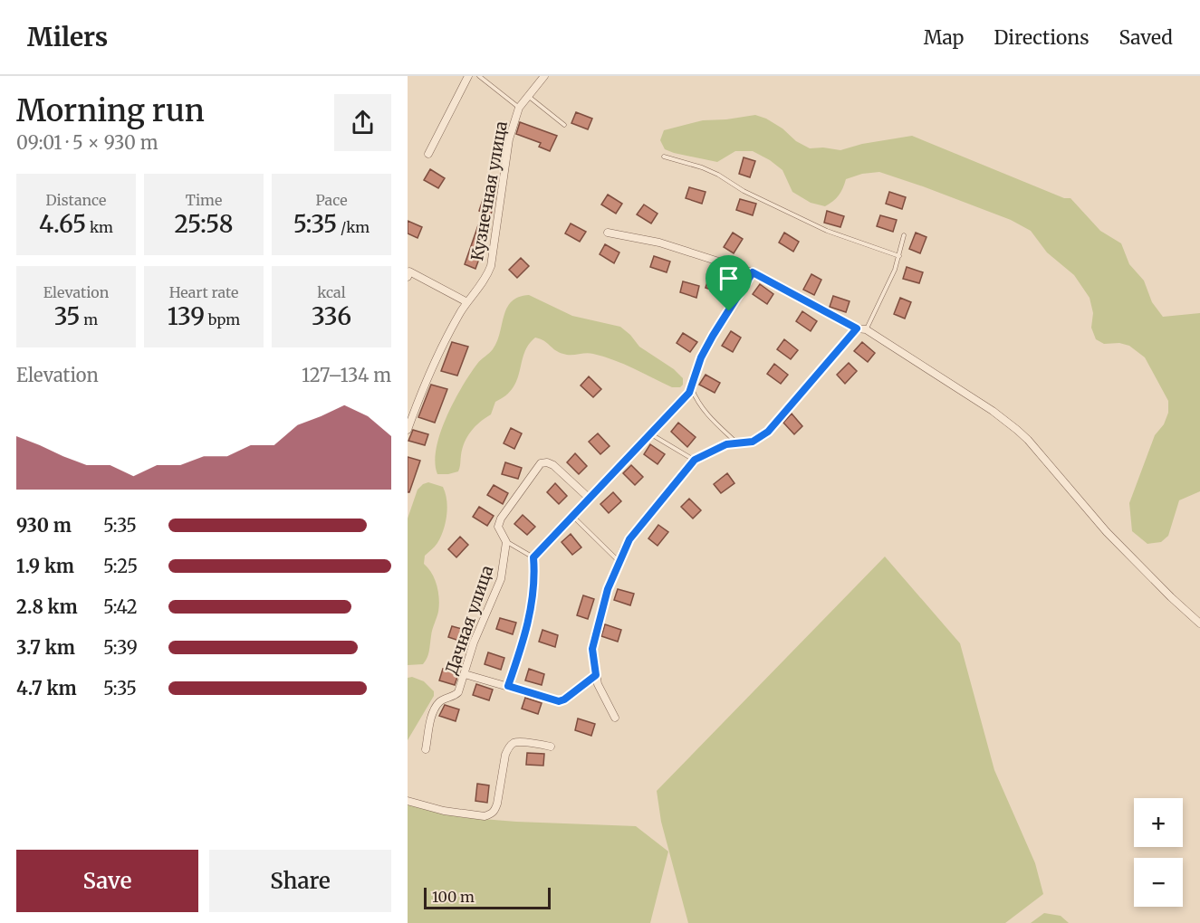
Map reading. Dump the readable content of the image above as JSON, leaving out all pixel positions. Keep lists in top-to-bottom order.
{
  "streets": {
    "street": ["Кузнечная улица", "Дачная улица"]
  },
  "scale_bar": "100 m",
  "page": {
    "header": "Milers",
    "nav": ["Map", "Directions", "Saved"],
    "heading": ["Morning run", "09:01 · 5 × 930 m"],
    "stats": [
      ["Distance", "4.65 km"],
      ["Time", "25:58"],
      ["Pace", "5:35 /km"],
      ["Elevation", "35 m"],
      ["Heart rate", "139 bpm"],
      ["kcal", "336"]
    ],
    "chart": ["Elevation", "127–134 m"],
    "list": [
      {
        "name": "930 m",
        "note": "5:35"
      },
      {
        "name": "1.9 km",
        "note": "5:25"
      },
      {
        "name": "2.8 km",
        "note": "5:42"
      },
      {
        "name": "3.7 km",
        "note": "5:39"
      },
      {
        "name": "4.7 km",
        "note": "5:35"
      }
    ],
    "map_buttons": ["+", "−"],
    "buttons": ["Save", "Share"],
    "scale": "100 m"
  }
}
